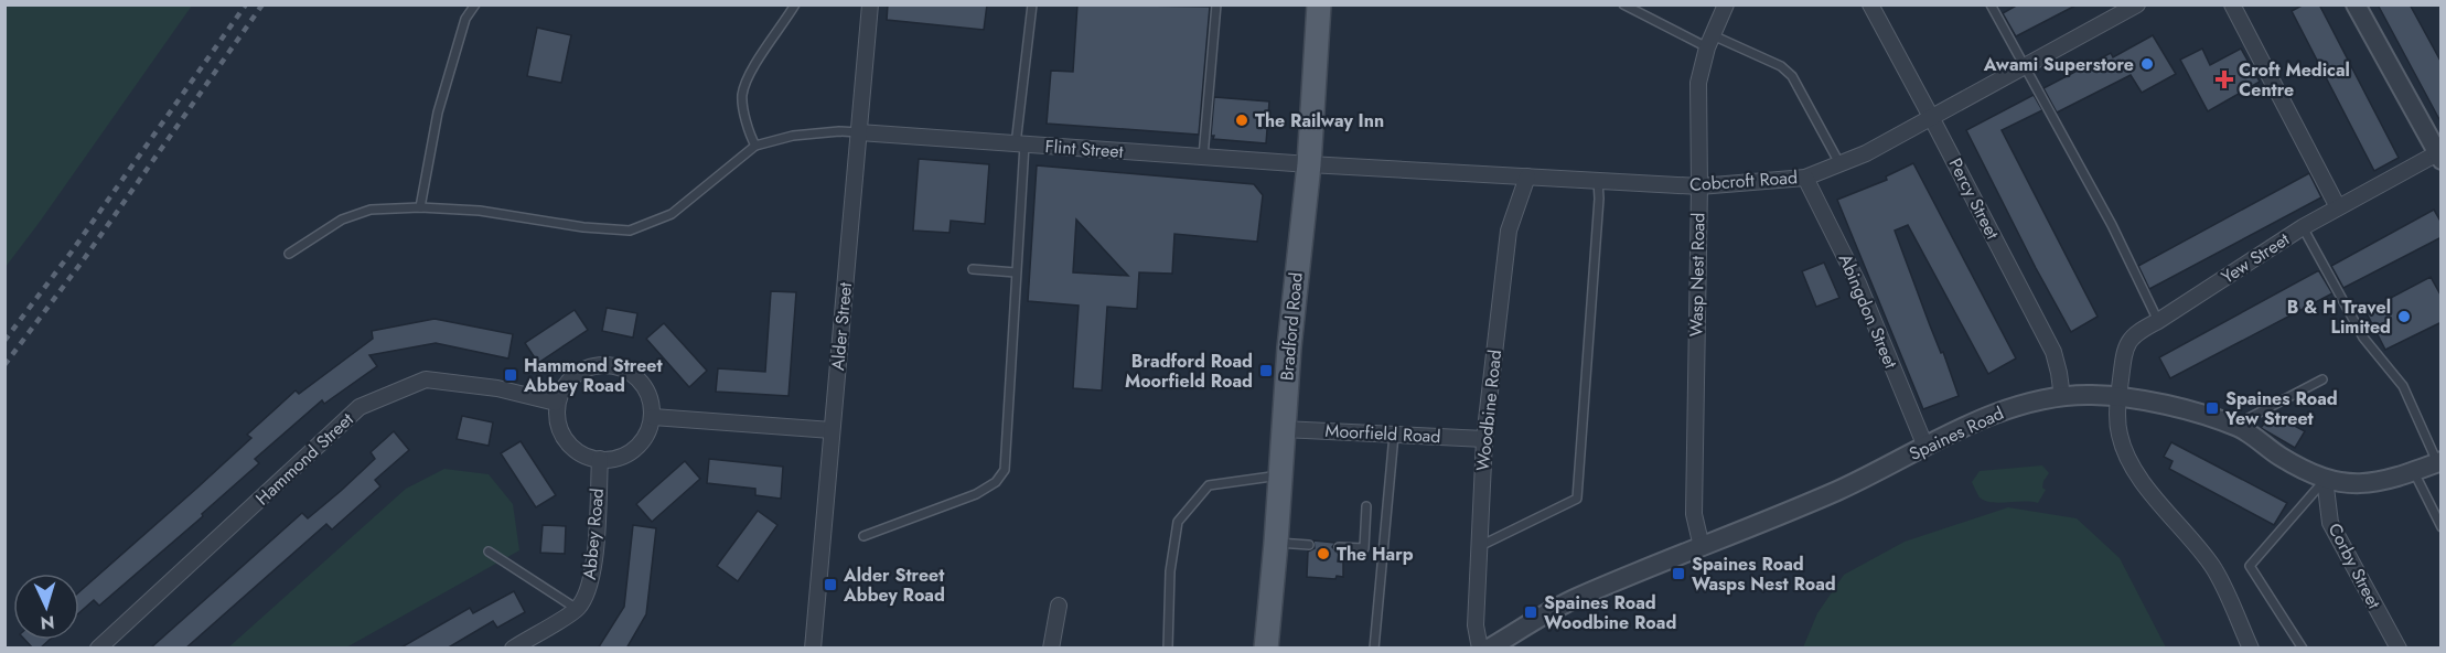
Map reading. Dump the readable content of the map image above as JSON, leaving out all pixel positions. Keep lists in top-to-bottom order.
{
  "streets": {
    "main road": ["Bradford Road"],
    "street": [
      "Flint Street",
      "Cobcroft Road",
      "Percy Street",
      "Yew Street",
      "Wasp Nest Road",
      "Abingdon Street",
      "Alder Street",
      "Woodbine Road",
      "Moorfield Road",
      "Spaines Road",
      "Hammond Street",
      "Abbey Road",
      "Corby Street"
    ]
  },
  "crossings": [
    ["Flint Street", "Cobcroft Road"],
    ["Flint Street", "Alder Street"],
    ["Flint Street", "Bradford Road"],
    ["Cobcroft Road", "Percy Street"],
    ["Cobcroft Road", "Wasp Nest Road"],
    ["Cobcroft Road", "Abingdon Street"],
    ["Cobcroft Road", "Bradford Road"],
    ["Cobcroft Road", "Woodbine Road"],
    ["Percy Street", "Spaines Road"],
    ["Yew Street", "Spaines Road"],
    ["Wasp Nest Road", "Spaines Road"],
    ["Abingdon Street", "Spaines Road"],
    ["Bradford Road", "Moorfield Road"],
    ["Woodbine Road", "Moorfield Road"],
    ["Spaines Road", "Corby Street"],
    ["Hammond Street", "Abbey Road"]
  ],
  "places": {
    "other": [
      "Awami Superstore",
      "The Railway Inn",
      "B & H Travel Limited",
      "The Harp"
    ],
    "health": ["Croft Medical Centre"],
    "transit": [
      "Bradford Road Moorfield Road",
      "Hammond Street Abbey Road",
      "Spaines Road Yew Street",
      "Spaines Road Wasps Nest Road",
      "Alder Street Abbey Road",
      "Spaines Road Woodbine Road"
    ]
  },
  "north": "bottom"
}
